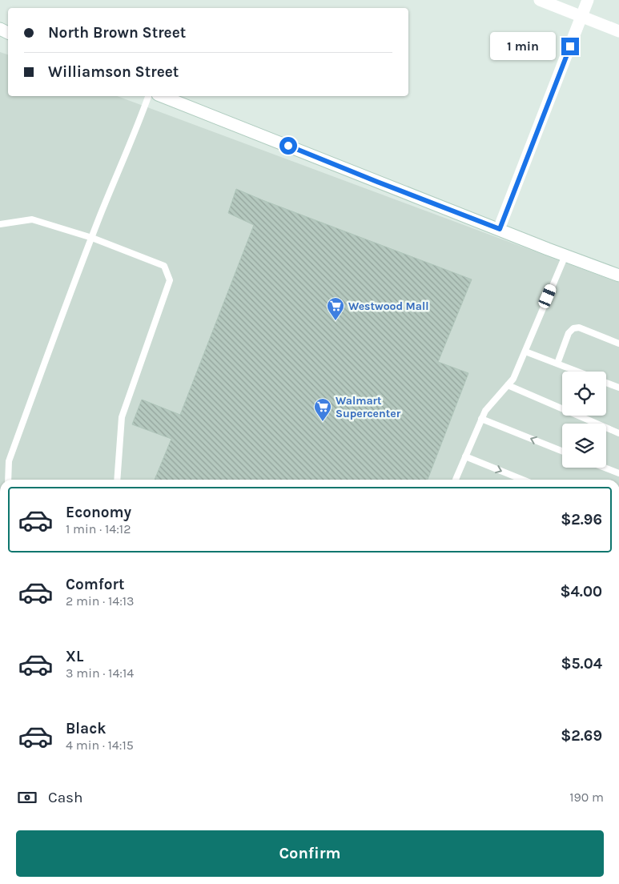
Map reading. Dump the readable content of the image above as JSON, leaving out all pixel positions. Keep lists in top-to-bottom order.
{
  "places": {
    "supermarket": ["Westwood Mall", "Walmart Supercenter"]
  },
  "page": {
    "banner": ["North Brown Street", "Williamson Street"],
    "bubble": "1 min",
    "list": [
      {
        "name": "Economy",
        "note": "1 min · 14:12",
        "value": "$2.96"
      },
      {
        "name": "Comfort",
        "note": "2 min · 14:13",
        "value": "$4.00"
      },
      {
        "name": "XL",
        "note": "3 min · 14:14",
        "value": "$5.04"
      },
      {
        "name": "Black",
        "note": "4 min · 14:15",
        "value": "$2.69"
      }
    ],
    "pay": ["Cash", "190 m"],
    "buttons": "Confirm"
  }
}
